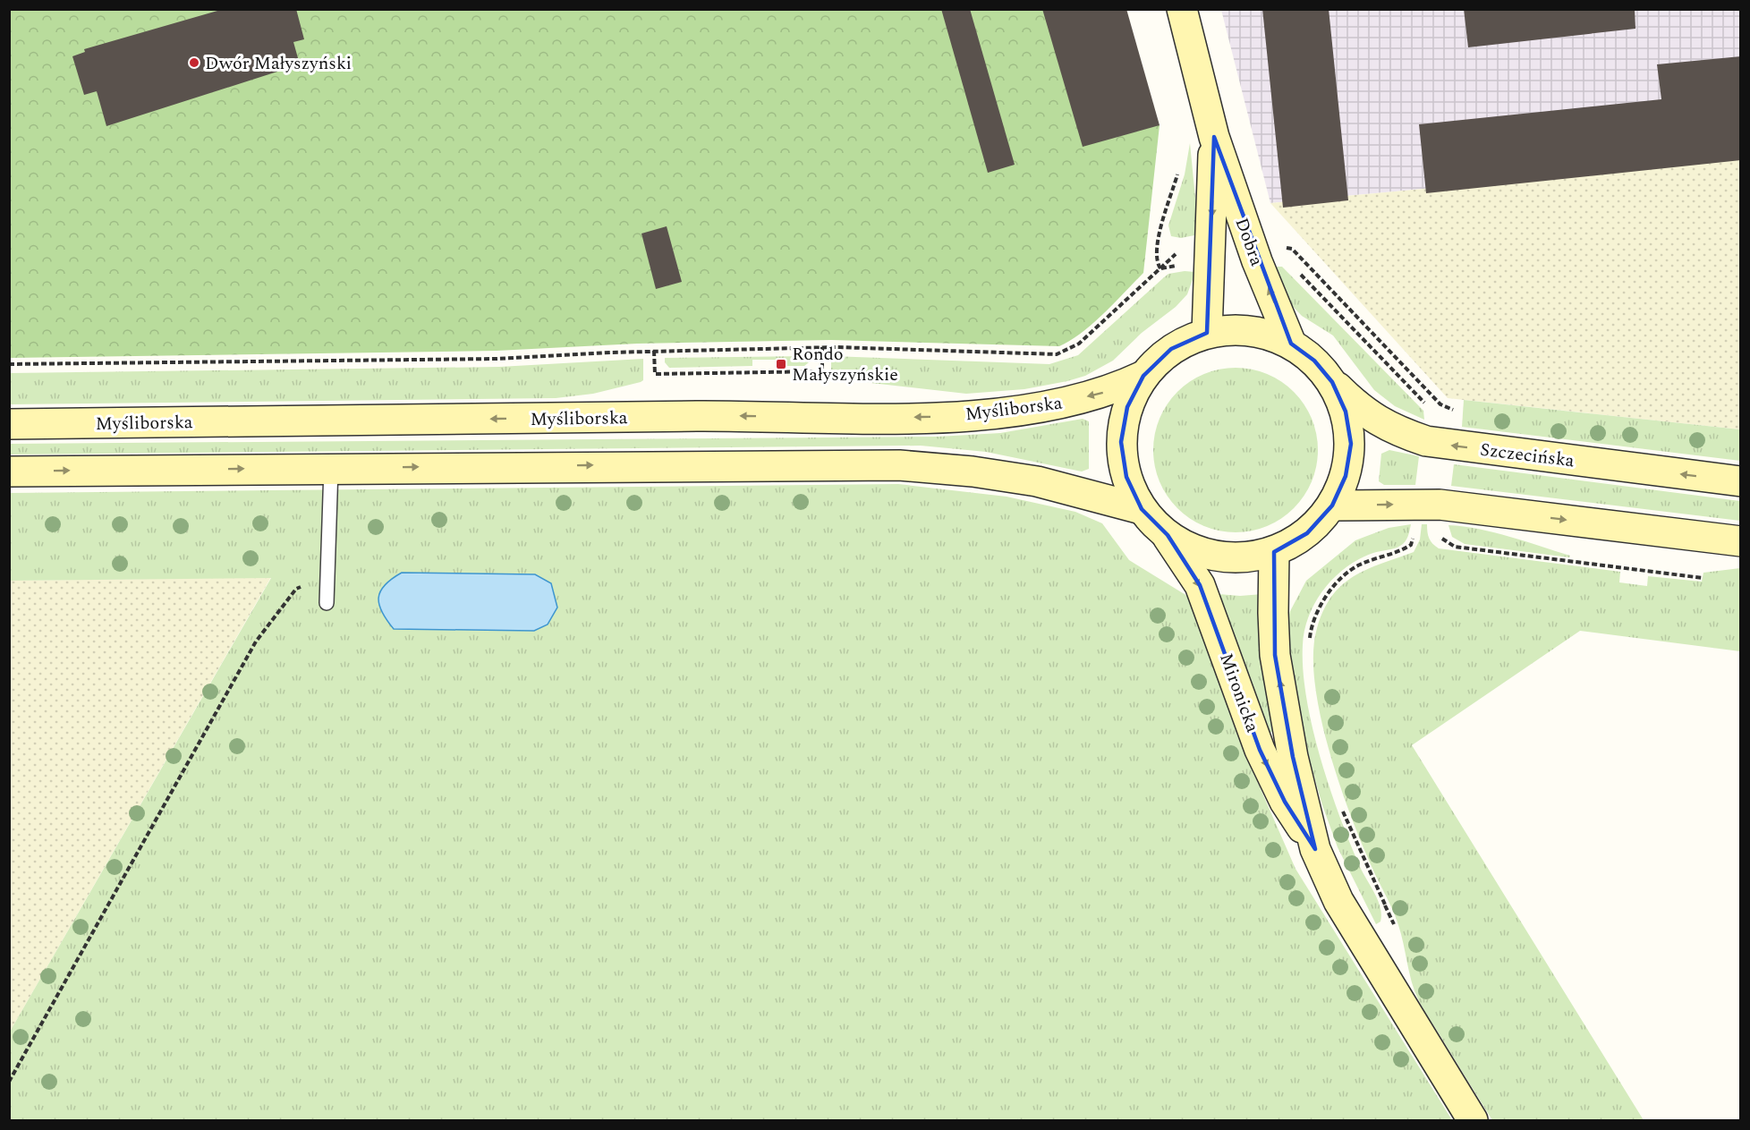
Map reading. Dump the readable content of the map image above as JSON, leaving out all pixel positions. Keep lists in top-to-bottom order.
{
  "streets": {
    "main road": [
      "Dobra",
      "Myśliborska",
      "Szczecińska",
      "Mironicka"
    ]
  },
  "places": {
    "other": ["Dwór Małyszyński"],
    "transit": ["Rondo Małyszyńskie"]
  }
}
